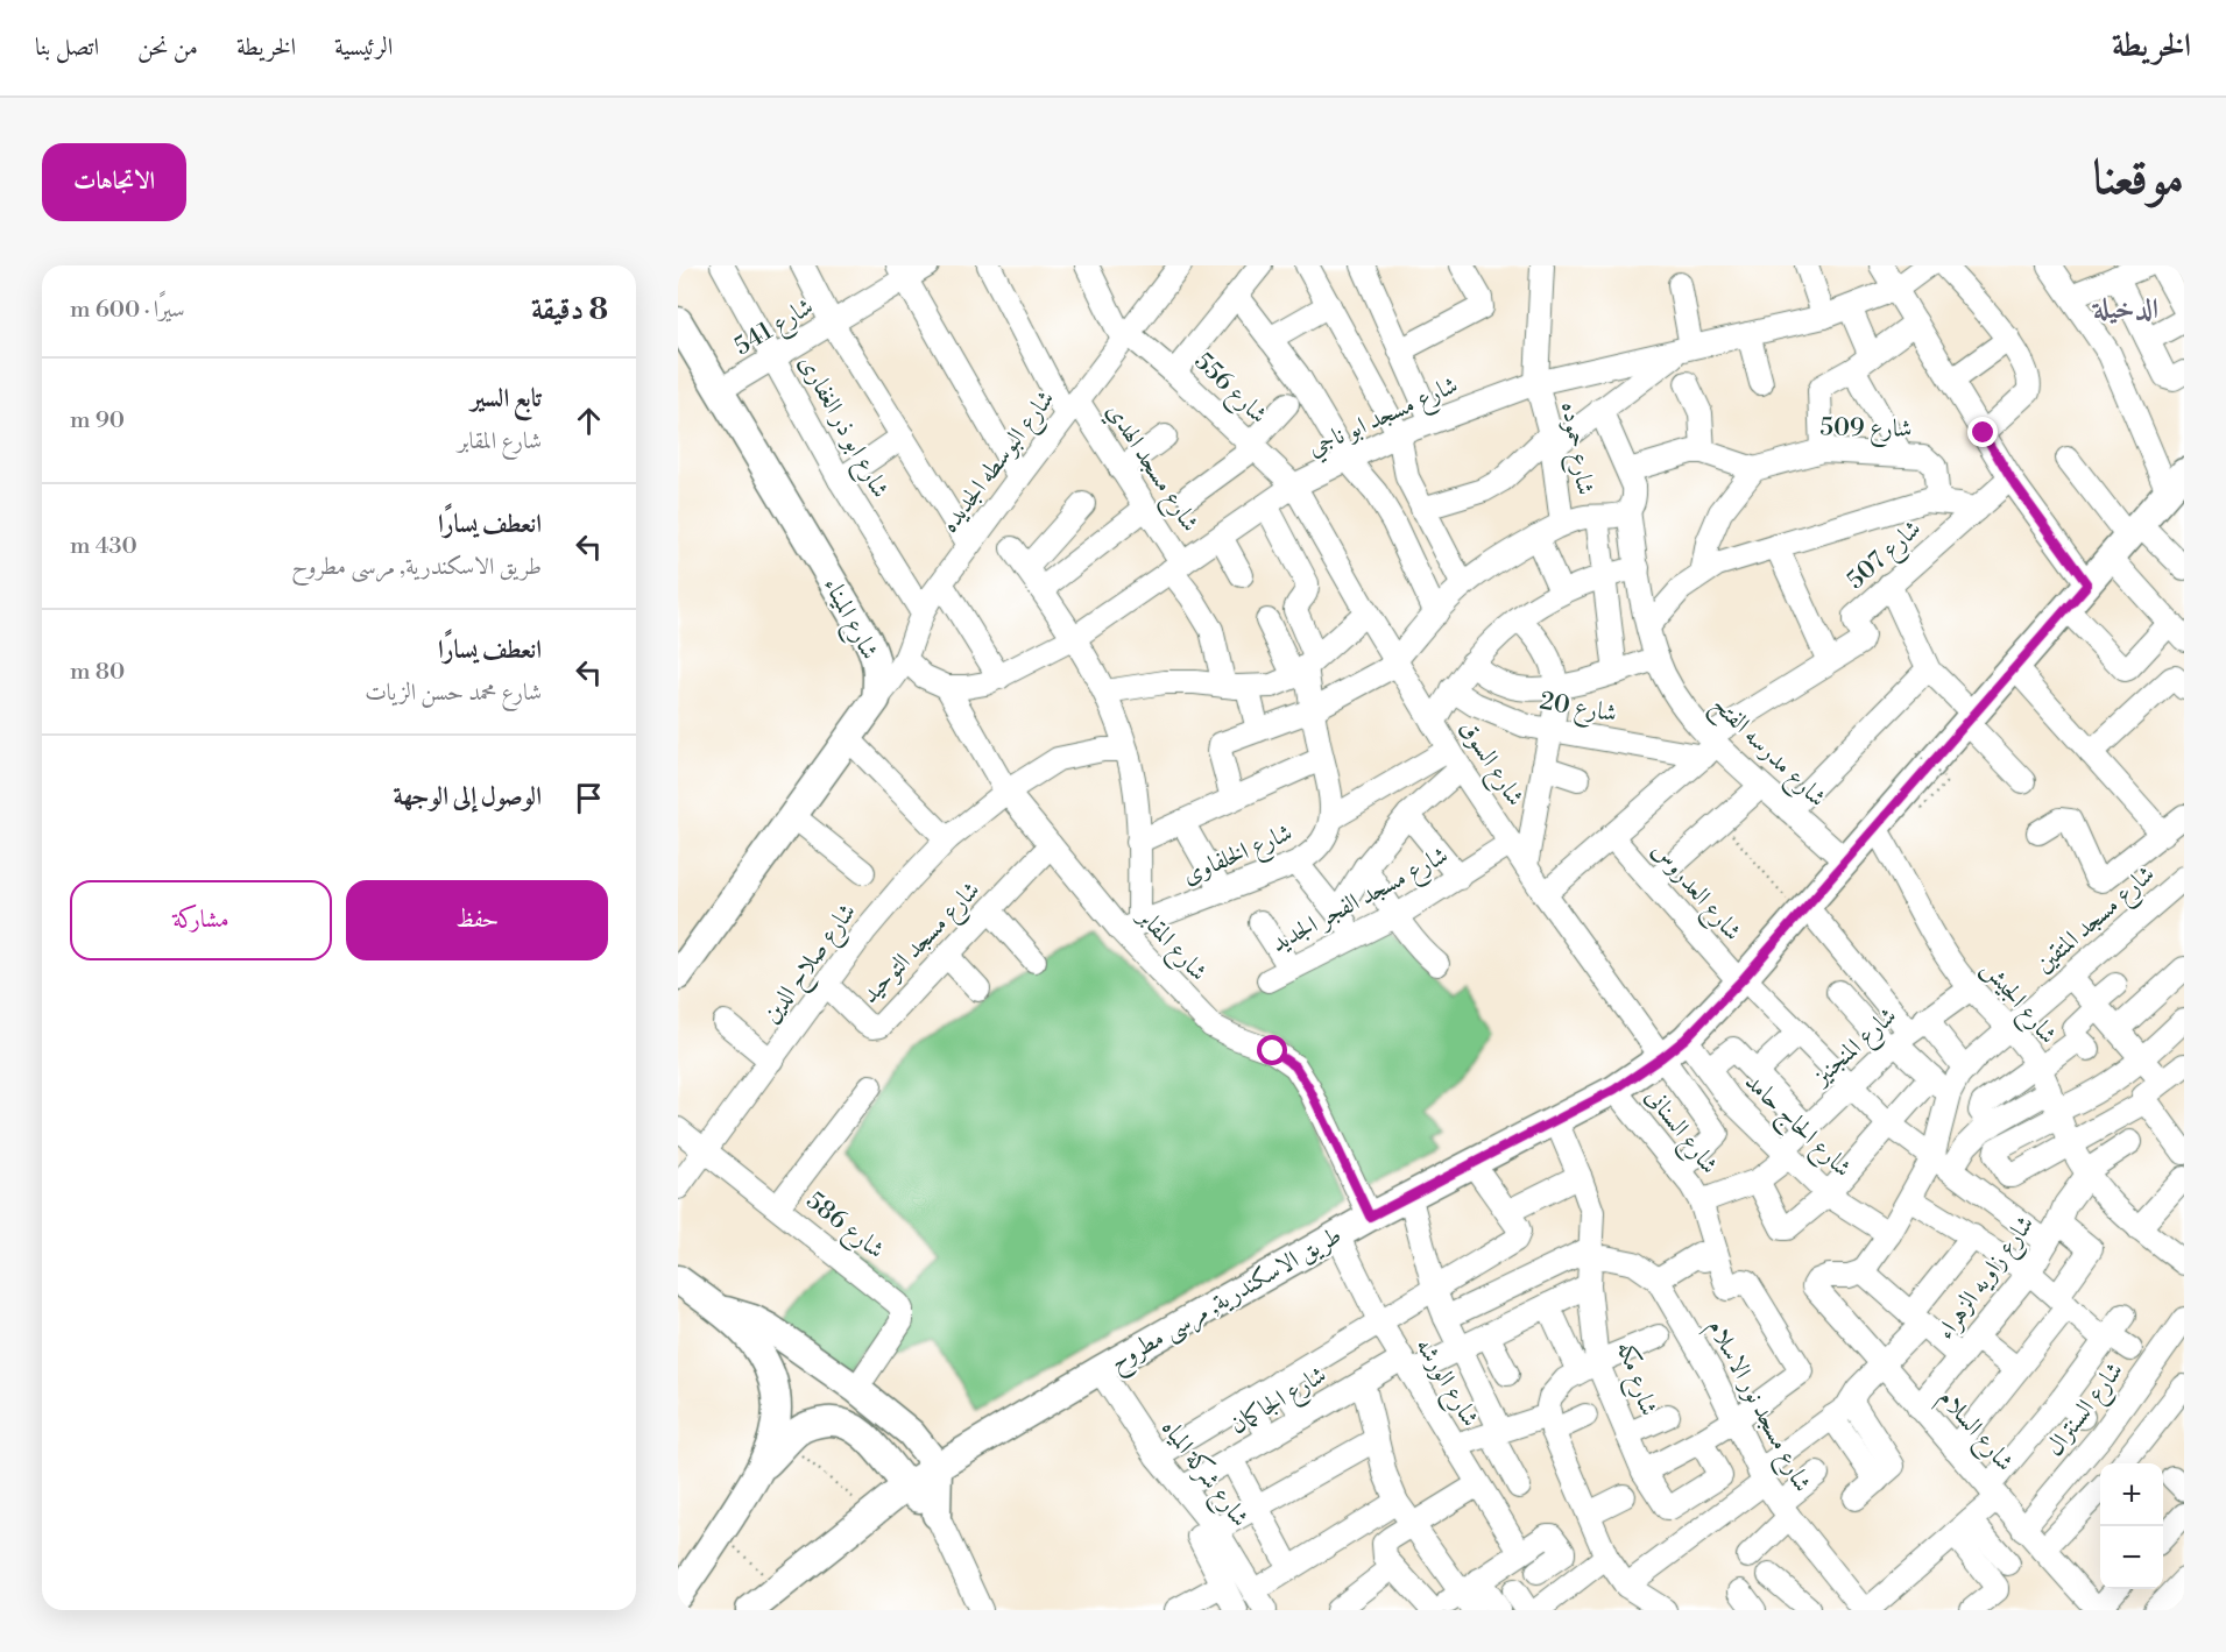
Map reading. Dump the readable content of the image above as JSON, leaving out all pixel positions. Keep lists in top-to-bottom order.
{
  "streets": {
    "main road": ["شارع الميناء", "طريق الاسكندرية, مرسى مطروح"],
    "street": [
      "شارع 541",
      "شارع 556",
      "شارع مسجد ابو ناجي",
      "شارع ابو ذر الغفارى",
      "شارع 509",
      "شارع حموده",
      "شارع البوسطه الجديده",
      "شارع مسجد الهدي",
      "شارع 507",
      "شارع 20",
      "شارع مدرسه الفتح",
      "شارع السوق",
      "شارع الخلفاوى",
      "شارع العدروس",
      "شارع مسجد الفجر الجديد",
      "شارع مسجد المتقين",
      "شارع مسجد التوحيد",
      "شارع المقابر",
      "شارع صلاح الدين",
      "شارع الجيش",
      "شارع المنجنيز",
      "شارع الحاج حامد",
      "شارع السنانى",
      "شارع 586",
      "شارع زاويه الزهراء",
      "شارع مكه",
      "شارع الورشه",
      "شارع الجاكمان",
      "شارع مسجد نور الاسلام",
      "شارع السنترال",
      "شارع السلام",
      "شارع شركة المياه"
    ]
  },
  "crossings": [
    ["شارع 541", "شارع ابو ذر الغفارى"],
    ["شارع 541", "شارع الميناء"],
    ["شارع 556", "شارع مسجد ابو ناجي"],
    ["شارع 556", "شارع البوسطه الجديده"],
    ["شارع 556", "شارع السوق"],
    ["شارع مسجد ابو ناجي", "شارع ابو ذر الغفارى"],
    ["شارع مسجد ابو ناجي", "شارع حموده"],
    ["شارع مسجد ابو ناجي", "شارع مسجد الهدي"],
    ["شارع مسجد ابو ناجي", "شارع السوق"],
    ["شارع مسجد ابو ناجي", "شارع المقابر"],
    ["شارع ابو ذر الغفارى", "شارع البوسطه الجديده"],
    ["شارع البوسطه الجديده", "شارع مسجد الهدي"],
    ["شارع البوسطه الجديده", "شارع الميناء"],
    ["شارع 507", "شارع 20"],
    ["شارع 507", "شارع مدرسه الفتح"],
    ["شارع 507", "شارع السوق"],
    ["شارع 507", "شارع العدروس"],
    ["شارع 20", "شارع مدرسه الفتح"],
    ["شارع مدرسه الفتح", "طريق الاسكندرية, مرسى مطروح"],
    ["شارع السوق", "شارع مسجد الفجر الجديد"],
    ["شارع السوق", "شارع السنانى"],
    ["شارع السوق", "طريق الاسكندرية, مرسى مطروح"],
    ["شارع الخلفاوى", "شارع المقابر"],
    ["شارع العدروس", "شارع المنجنيز"],
    ["شارع العدروس", "شارع زاويه الزهراء"],
    ["شارع العدروس", "طريق الاسكندرية, مرسى مطروح"],
    ["شارع مسجد المتقين", "شارع الجيش"],
    ["شارع مسجد التوحيد", "شارع المقابر"],
    ["شارع مسجد التوحيد", "شارع صلاح الدين"],
    ["شارع المقابر", "شارع صلاح الدين"],
    ["شارع المقابر", "طريق الاسكندرية, مرسى مطروح"],
    ["شارع صلاح الدين", "شارع 586"],
    ["شارع الجيش", "شارع المنجنيز"],
    ["شارع الجيش", "شارع زاويه الزهراء"],
    ["شارع الجيش", "طريق الاسكندرية, مرسى مطروح"],
    ["شارع المنجنيز", "شارع الحاج حامد"],
    ["شارع المنجنيز", "شارع السنانى"],
    ["شارع الحاج حامد", "طريق الاسكندرية, مرسى مطروح"],
    ["شارع السنانى", "طريق الاسكندرية, مرسى مطروح"],
    ["شارع السنانى", "شارع مسجد نور الاسلام"],
    ["شارع زاويه الزهراء", "شارع السلام"],
    ["طريق الاسكندرية, مرسى مطروح", "شارع مكه"],
    ["طريق الاسكندرية, مرسى مطروح", "شارع الورشه"],
    ["طريق الاسكندرية, مرسى مطروح", "شارع شركة المياه"],
    ["شارع مكه", "شارع الجاكمان"],
    ["شارع مكه", "شارع مسجد نور الاسلام"],
    ["شارع الورشه", "شارع الجاكمان"],
    ["شارع الجاكمان", "شارع شركة المياه"],
    ["شارع السنترال", "شارع السلام"]
  ],
  "districts": ["الدخيلة"],
  "page": {
    "header": "الخريطة",
    "nav": [
      "الرئيسية",
      "الخريطة",
      "من نحن",
      "اتصل بنا"
    ],
    "title": "موقعنا",
    "buttons": [
      "الاتجاهات",
      ["حفظ", "مشاركة"]
    ],
    "heading": ["8 دقيقة", "سيرًا · 600 m"],
    "list": [
      ["تابع السير", "شارع المقابر", "90 m"],
      ["انعطف يسارًا", "طريق الاسكندرية, مرسى مطروح", "430 m"],
      ["انعطف يسارًا", "شارع محمد حسن الزيات", "80 m"],
      "الوصول إلى الوجهة"
    ],
    "map_buttons": ["+", "−"]
  }
}
